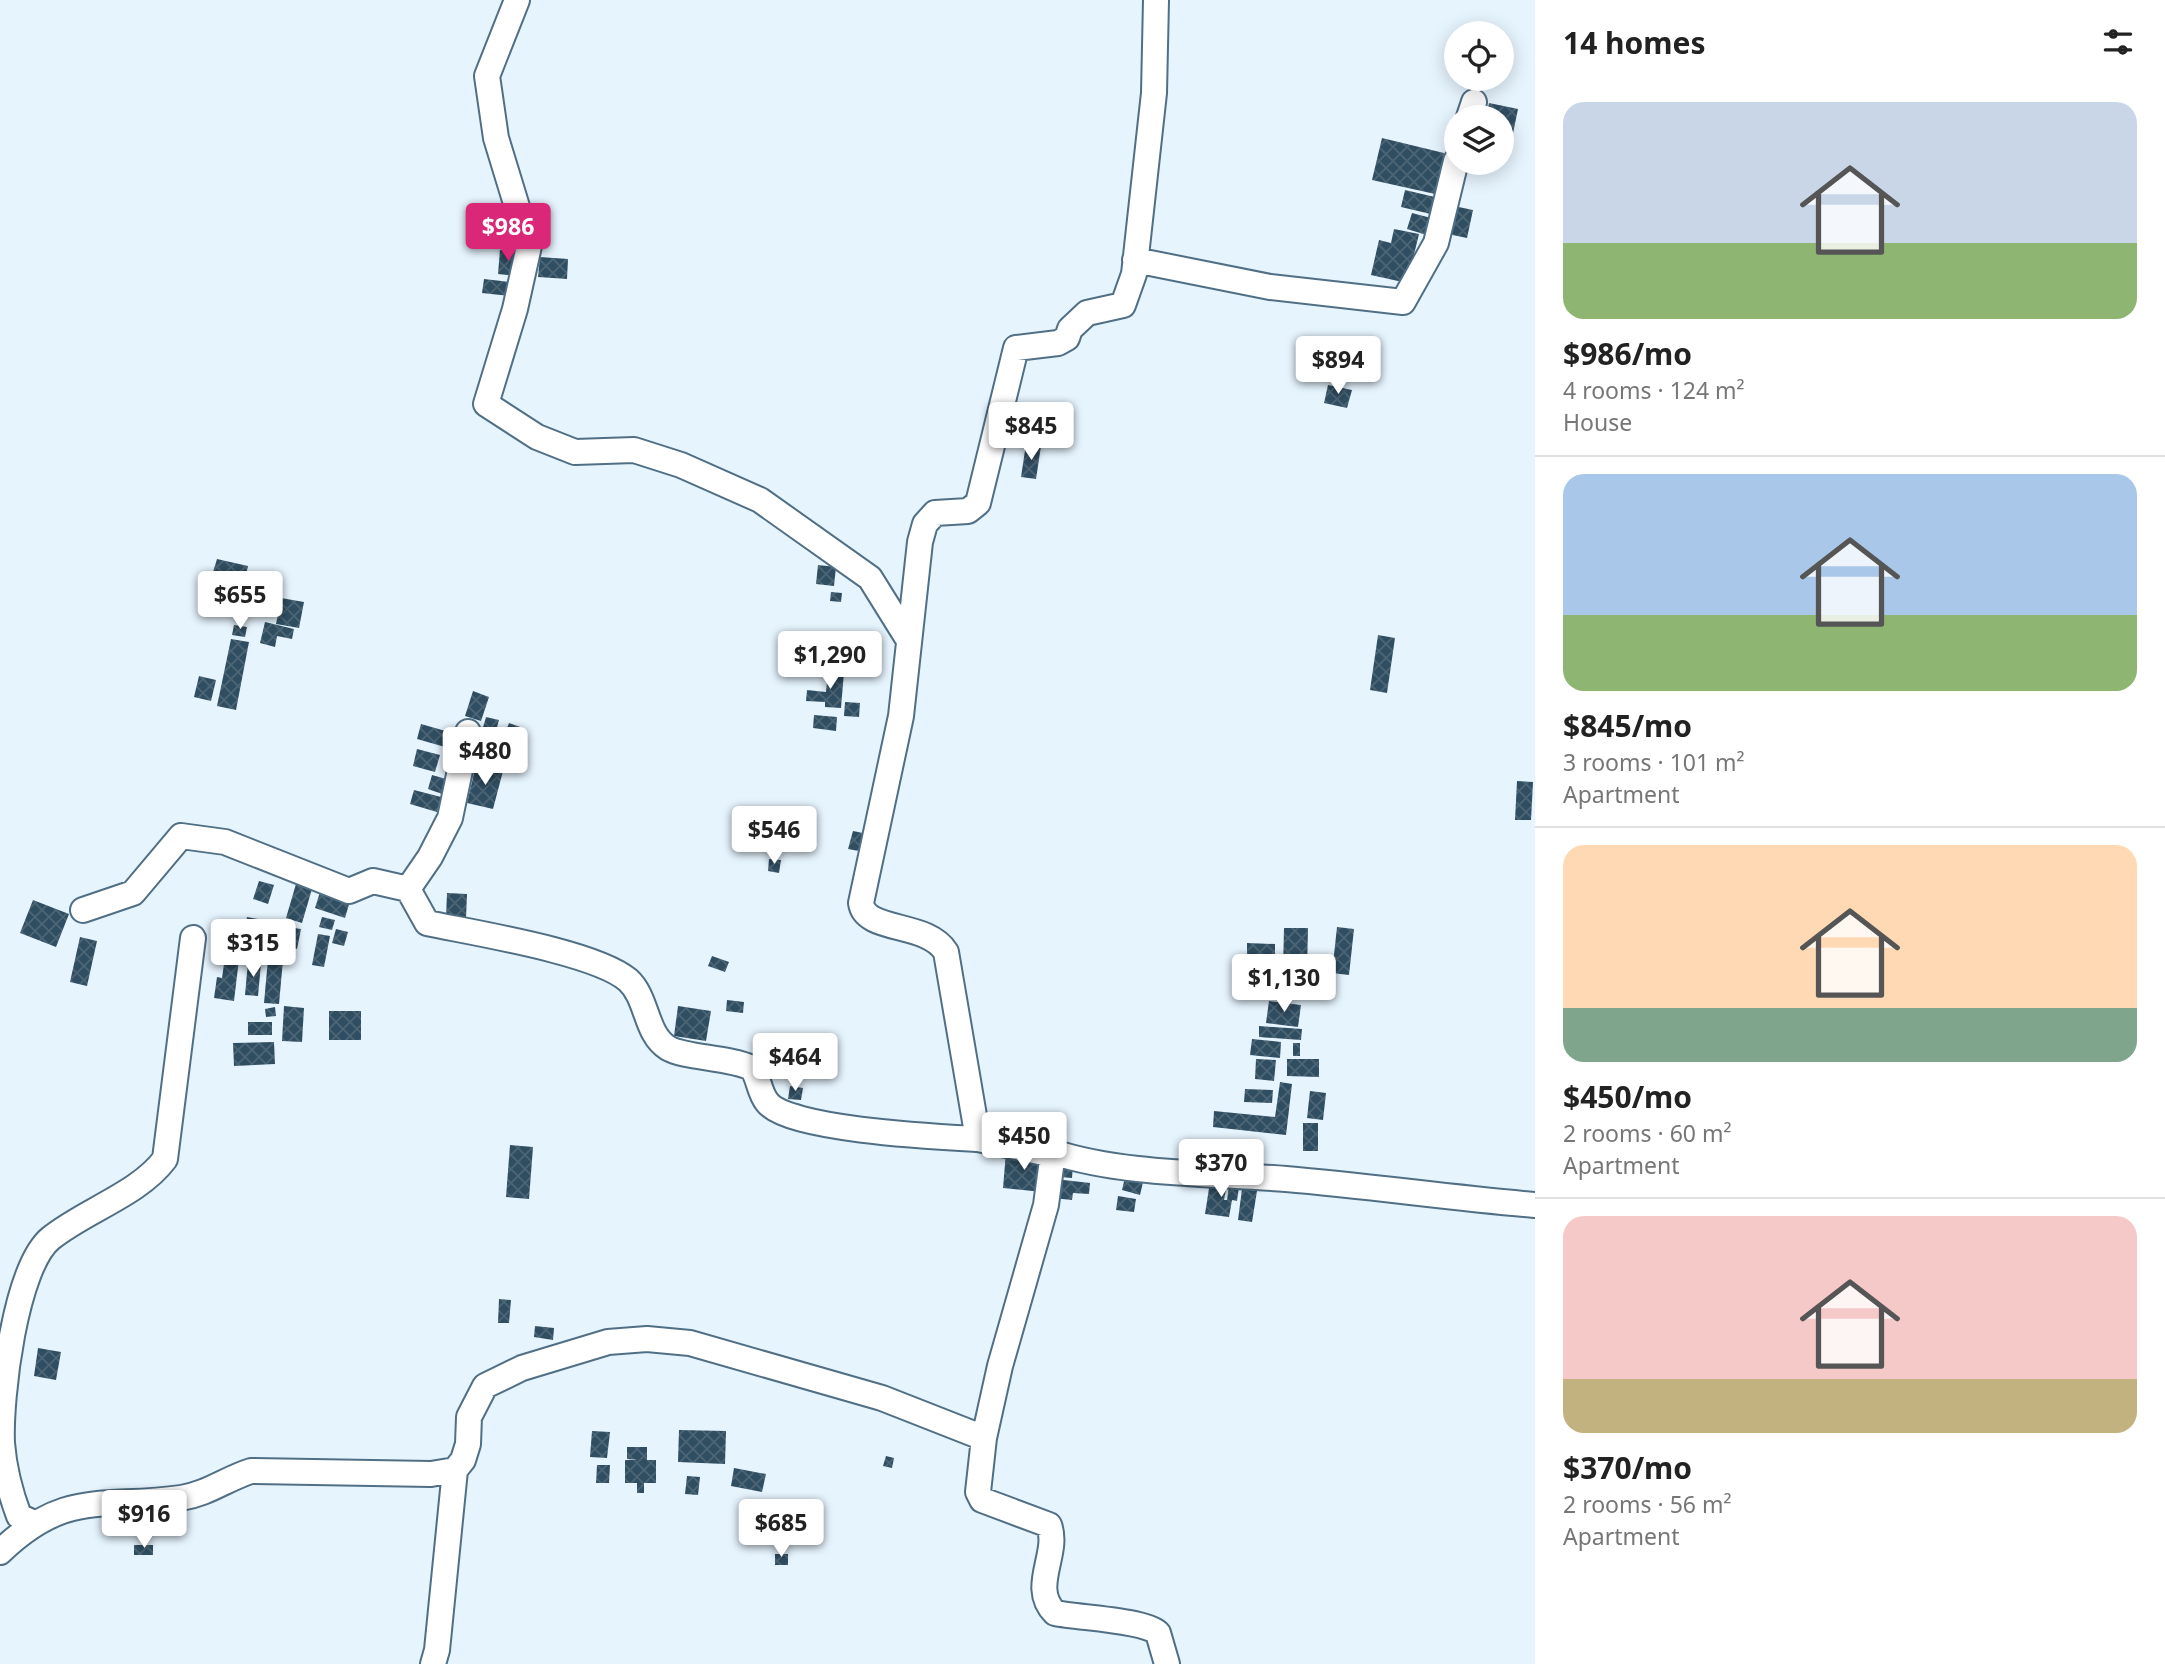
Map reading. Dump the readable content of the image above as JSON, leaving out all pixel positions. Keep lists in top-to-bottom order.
{
  "page": {
    "heading": "14 homes",
    "list": [
      {
        "name": "$986/mo",
        "note": "4 rooms · 124 m² · House"
      },
      {
        "name": "$845/mo",
        "note": "3 rooms · 101 m² · Apartment"
      },
      {
        "name": "$450/mo",
        "note": "2 rooms · 60 m² · Apartment"
      },
      {
        "name": "$370/mo",
        "note": "2 rooms · 56 m² · Apartment"
      }
    ],
    "price": [
      "$986",
      "$894",
      "$845",
      "$655",
      "$1,290",
      "$480",
      "$546",
      "$315",
      "$1,130",
      "$464",
      "$450",
      "$370",
      "$916",
      "$685"
    ]
  }
}
